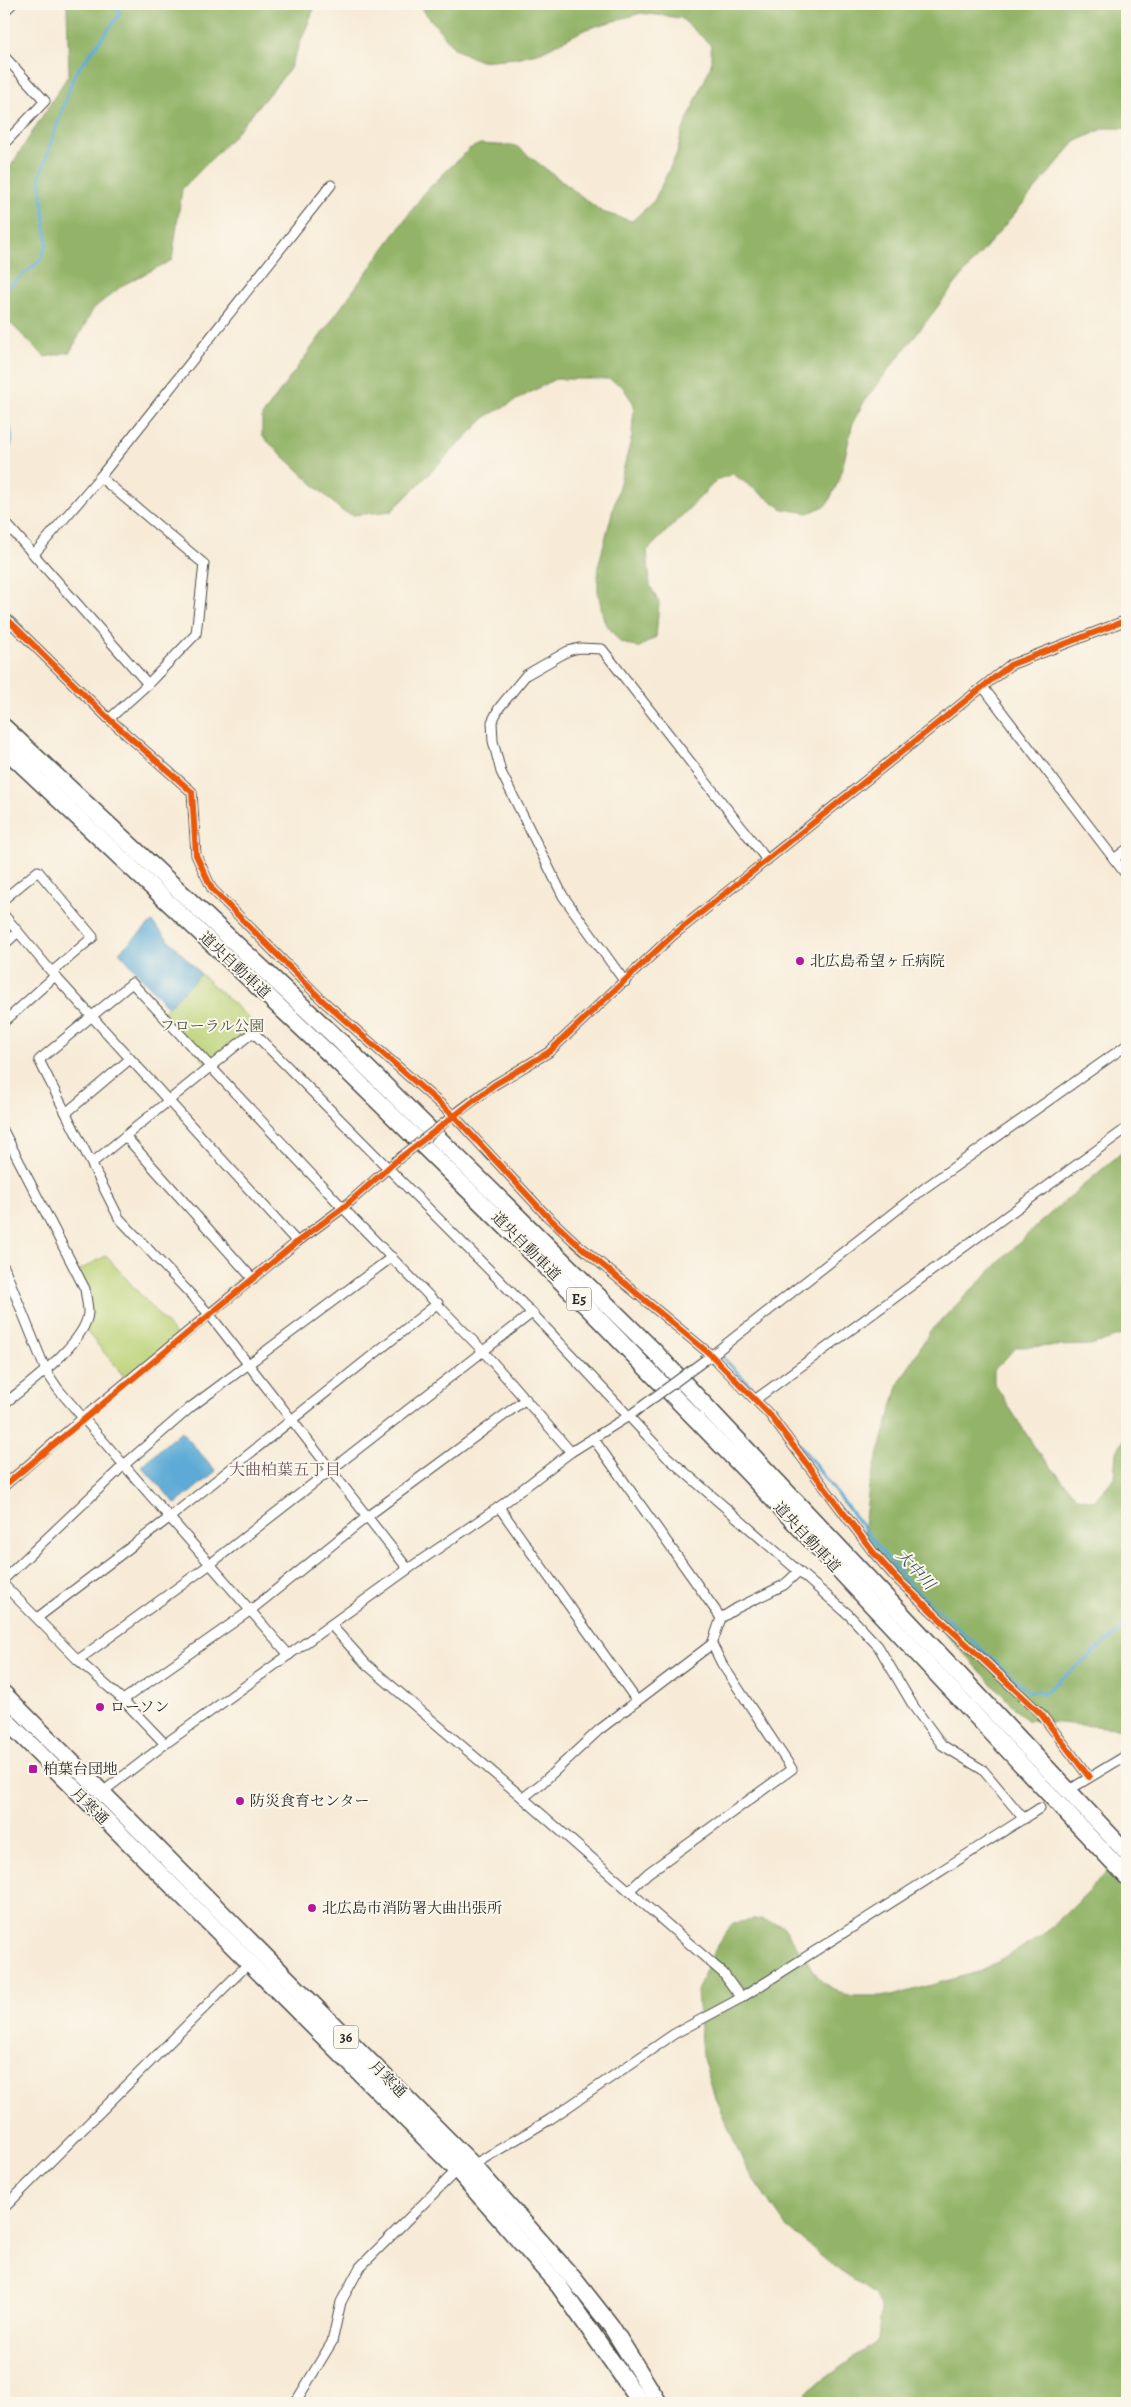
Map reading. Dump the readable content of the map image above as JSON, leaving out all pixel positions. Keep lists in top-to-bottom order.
{
  "streets": {
    "highway": [
      "道央自動車道",
      "E5",
      "月寒通",
      "36"
    ]
  },
  "districts": ["大曲柏葉五丁目"],
  "water": ["大中川"],
  "parks": ["フローラル公園"],
  "places": {
    "other": [
      "北広島希望ヶ丘病院",
      "ローソン",
      "防災食育センター",
      "北広島市消防署大曲出張所"
    ],
    "transit": ["柏葉台団地"]
  }
}
